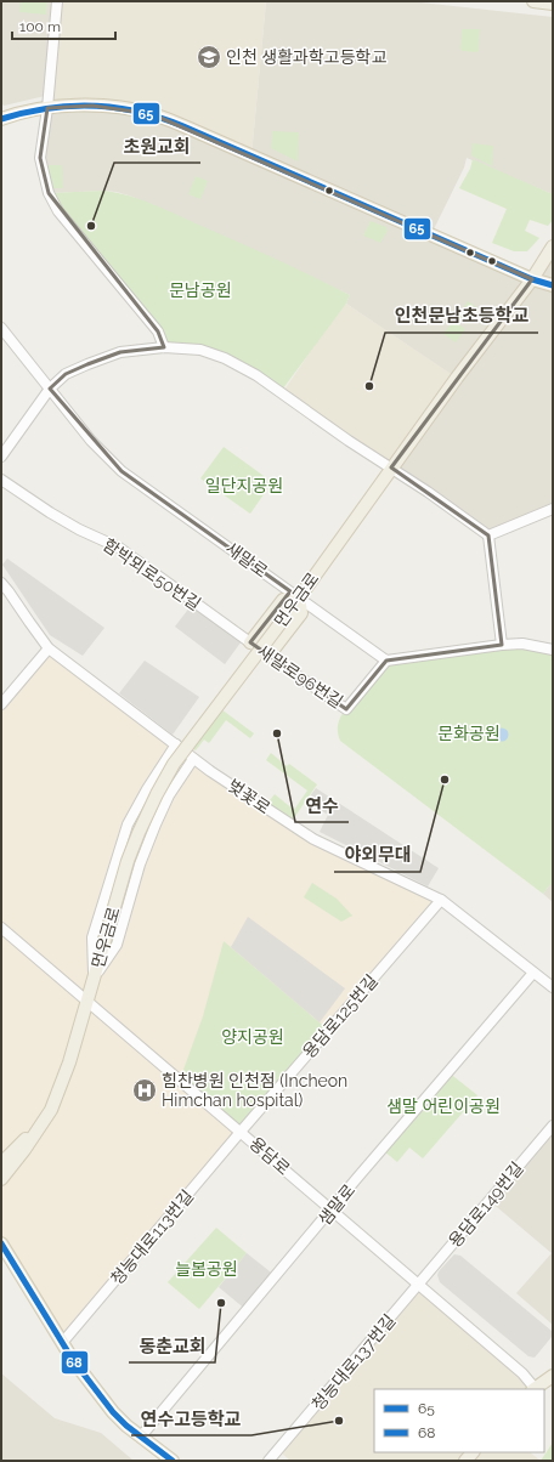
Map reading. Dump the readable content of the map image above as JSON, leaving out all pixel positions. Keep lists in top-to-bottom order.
{
  "streets": {
    "main road": ["먼우금로"],
    "street": [
      "새말로",
      "함박뫼로50번길",
      "새말로96번길",
      "벚꽃로",
      "용담로125번길",
      "용담로",
      "샘말로",
      "용담로149번길",
      "청능대로113번길",
      "청능대로137번길"
    ]
  },
  "crossings": [
    ["새말로", "먼우금로"],
    ["새말로", "새말로96번길"],
    ["함박뫼로50번길", "새말로96번길"],
    ["먼우금로", "벚꽃로"],
    ["먼우금로", "용담로"],
    ["벚꽃로", "용담로125번길"],
    ["벚꽃로", "샘말로"],
    ["용담로125번길", "용담로"],
    ["용담로125번길", "청능대로113번길"],
    ["용담로", "샘말로"],
    ["용담로", "용담로149번길"],
    ["용담로", "청능대로113번길"],
    ["용담로", "청능대로137번길"],
    ["용담로149번길", "청능대로137번길"]
  ],
  "parks": [
    "문남공원",
    "일단지공원",
    "문화공원",
    "양지공원",
    "샘말 어린이공원",
    "늘봄공원"
  ],
  "places": {
    "school or university": ["인천 생활과학고등학교"],
    "other": [
      "초원교회",
      "인천문남초등학교",
      "연수",
      "야외무대",
      "동춘교회",
      "연수고등학교"
    ],
    "hospital": ["힘찬병원 인천점 (Incheon Himchan hospital)"]
  },
  "lines": ["transit line 65", "transit line 68"],
  "legend": ["65", "68"],
  "scale_bar": "100 m"
}
